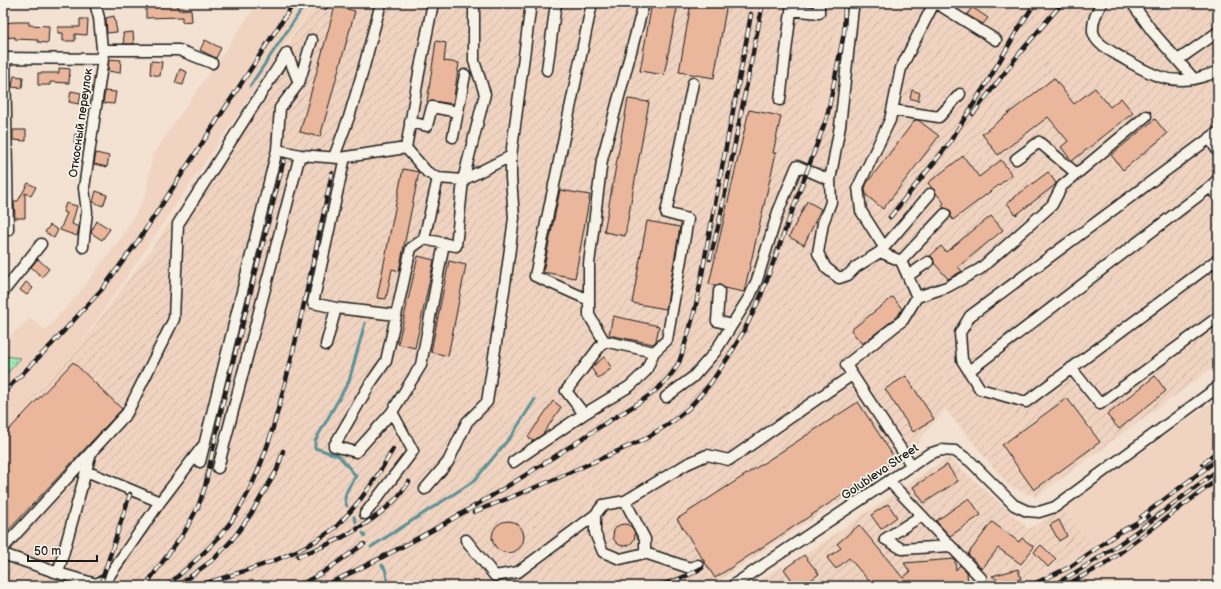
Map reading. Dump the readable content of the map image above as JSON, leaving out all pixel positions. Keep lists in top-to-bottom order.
{
  "streets": {
    "street": ["Откосный переулок", "Golubleva Street"]
  },
  "scale_bar": "50 m"
}
